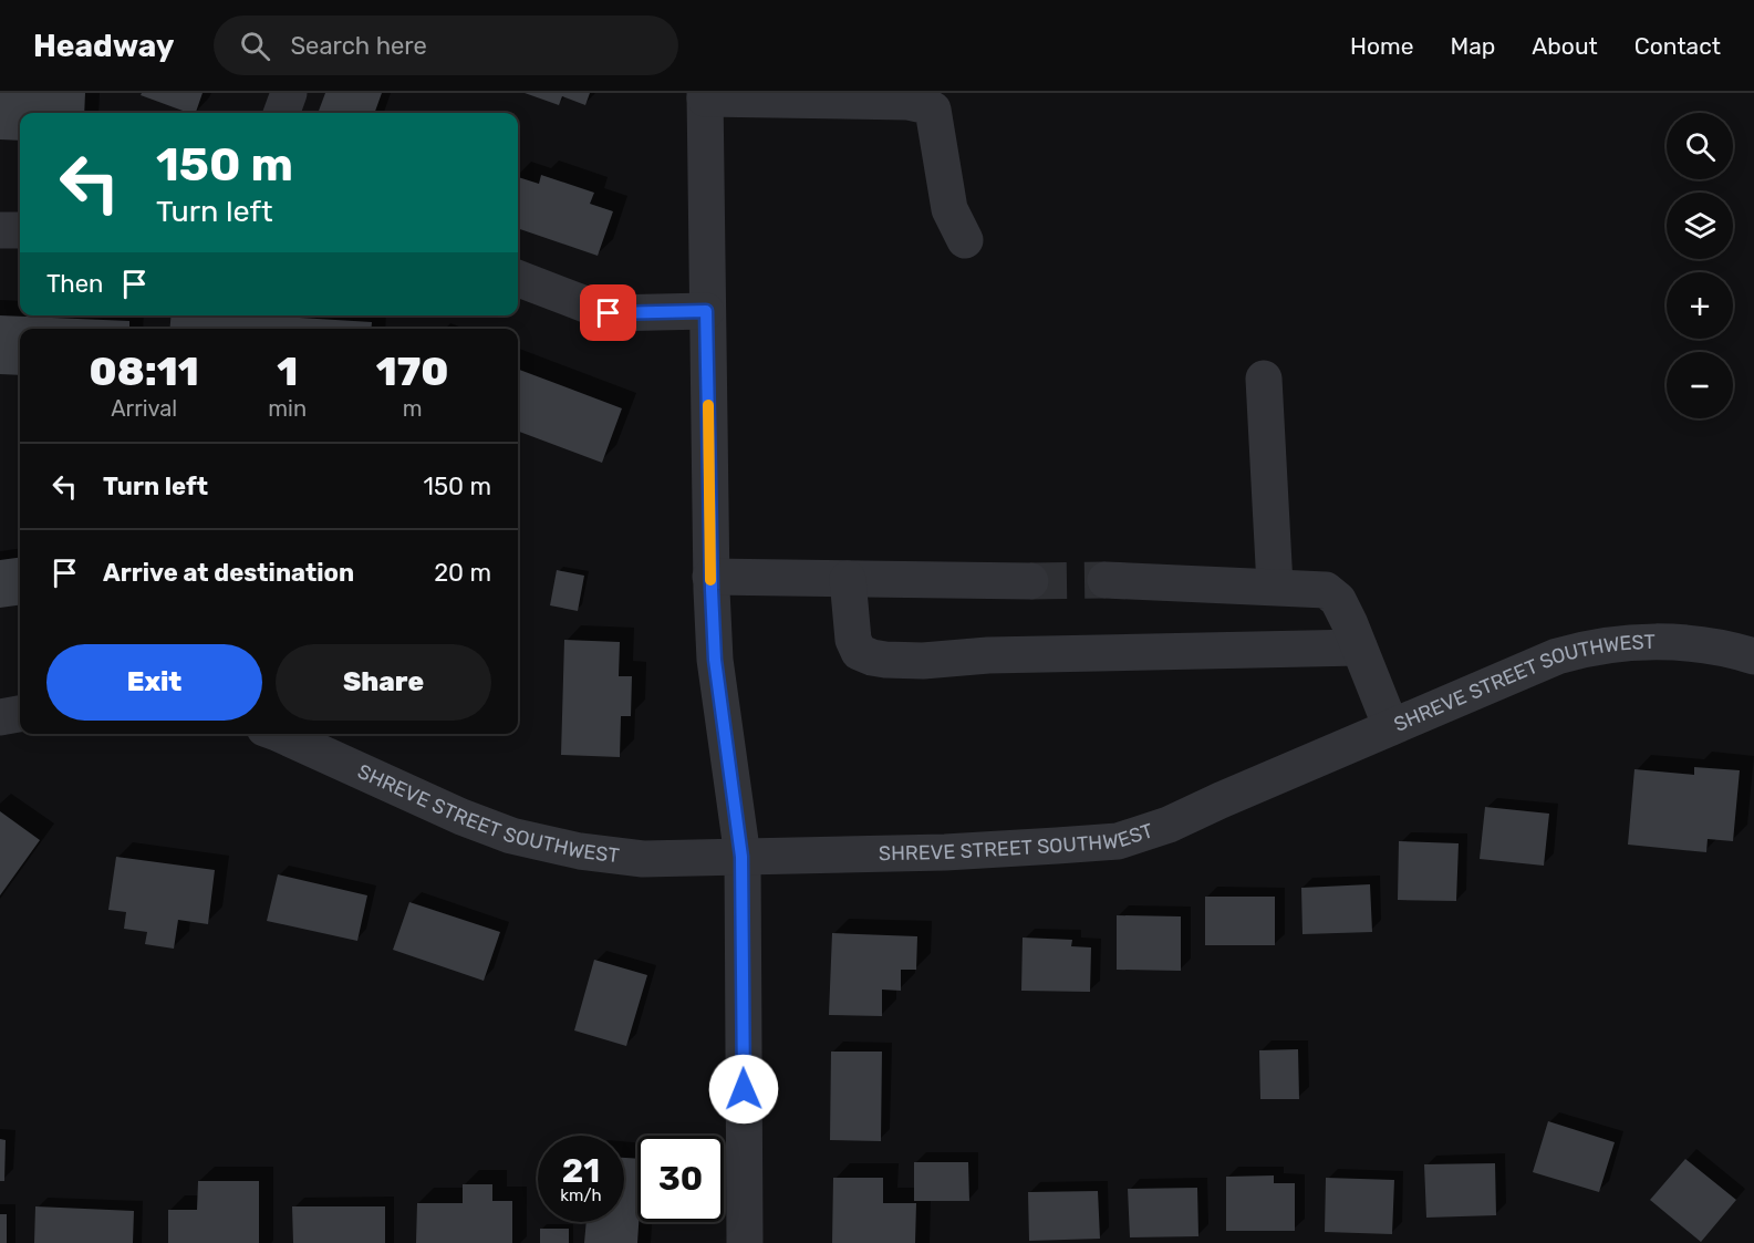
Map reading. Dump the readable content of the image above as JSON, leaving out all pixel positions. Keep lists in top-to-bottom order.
{
  "streets": {
    "street": ["SHREVE STREET SOUTHWEST"]
  },
  "page": {
    "header": "Headway",
    "search": "Search here",
    "nav": [
      "Home",
      "Map",
      "About",
      "Contact"
    ],
    "map_buttons": ["+", "−"],
    "turn": ["150 m", "Turn left"],
    "then": "Then",
    "eta": [
      "08:11",
      "Arrival",
      "1",
      "min",
      "170",
      "m"
    ],
    "list": [
      {
        "name": "Turn left",
        "value": "150 m"
      },
      {
        "name": "Arrive at destination",
        "value": "20 m"
      }
    ],
    "buttons": ["Exit", "Share"],
    "speed": "21 km/h",
    "limit": "30"
  }
}
